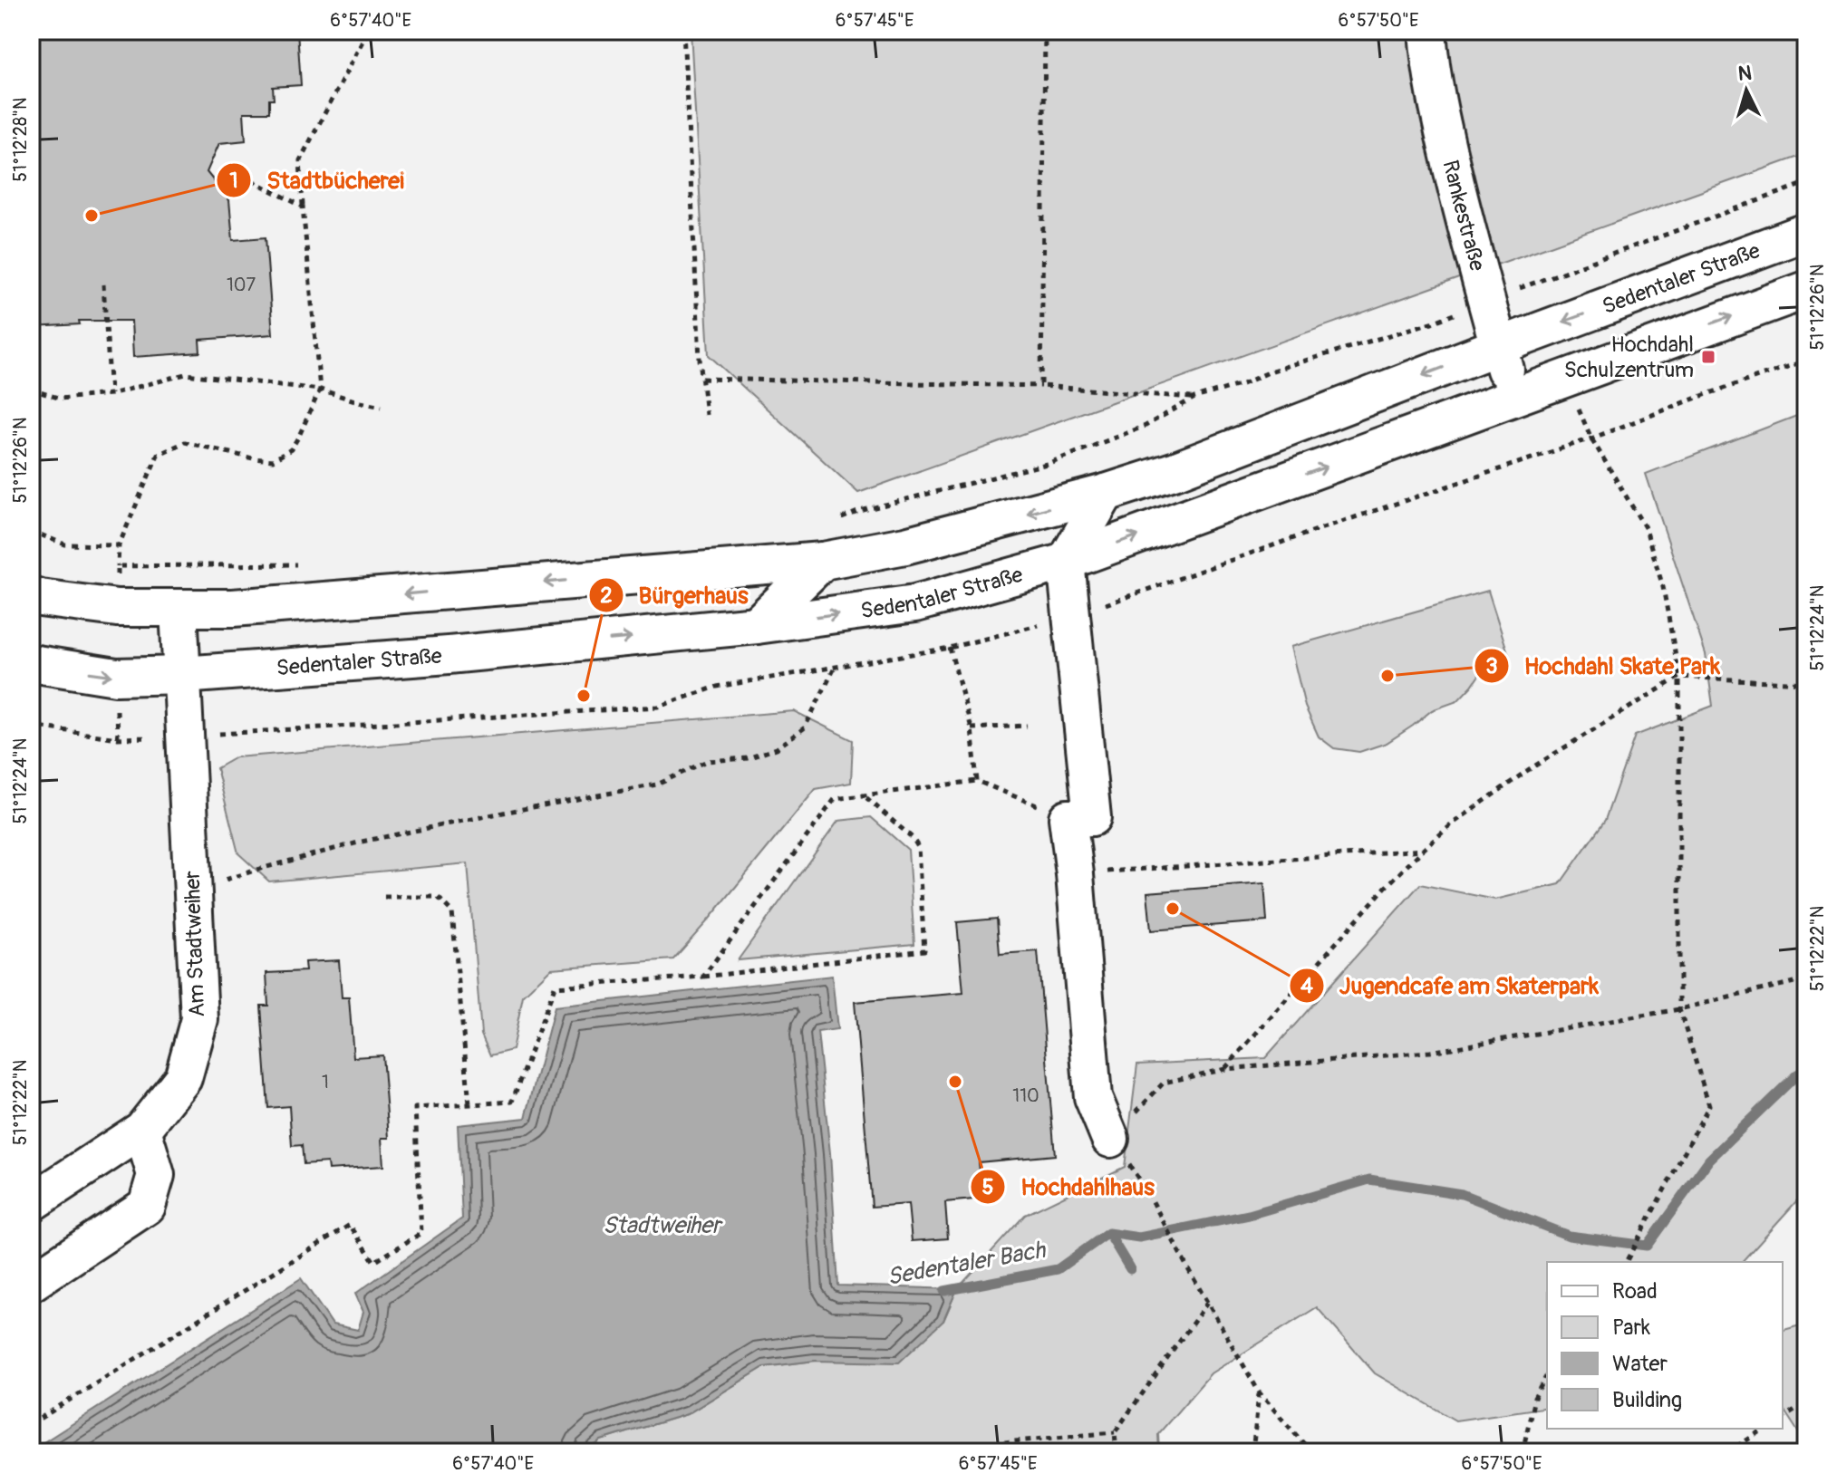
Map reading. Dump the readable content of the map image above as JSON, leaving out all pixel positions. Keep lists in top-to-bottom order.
{
  "streets": {
    "street": ["Rankestraße", "Sedentaler Straße", "Am Stadtweiher"]
  },
  "crossings": [
    ["Rankestraße", "Sedentaler Straße"],
    ["Sedentaler Straße", "Am Stadtweiher"]
  ],
  "water": ["Stadtweiher", "Sedentaler Bach"],
  "places": {
    "other": [
      "Stadtbücherei",
      "Hochdahl Skate Park",
      "Bürgerhaus",
      "Jugendcafe am Skaterpark",
      "Hochdahlhaus"
    ],
    "transit": ["Hochdahl Schulzentrum"]
  },
  "house_numbers": ["107", "1", "110"],
  "legend": [
    "Road",
    "Park",
    "Water",
    "Building"
  ],
  "north": "top",
  "coordinates": [
    "6°57'40\"E",
    "6°57'45\"E",
    "6°57'50\"E",
    "51°12'28\"N",
    "51°12'26\"N",
    "51°12'24\"N",
    "51°12'22\"N"
  ]
}
